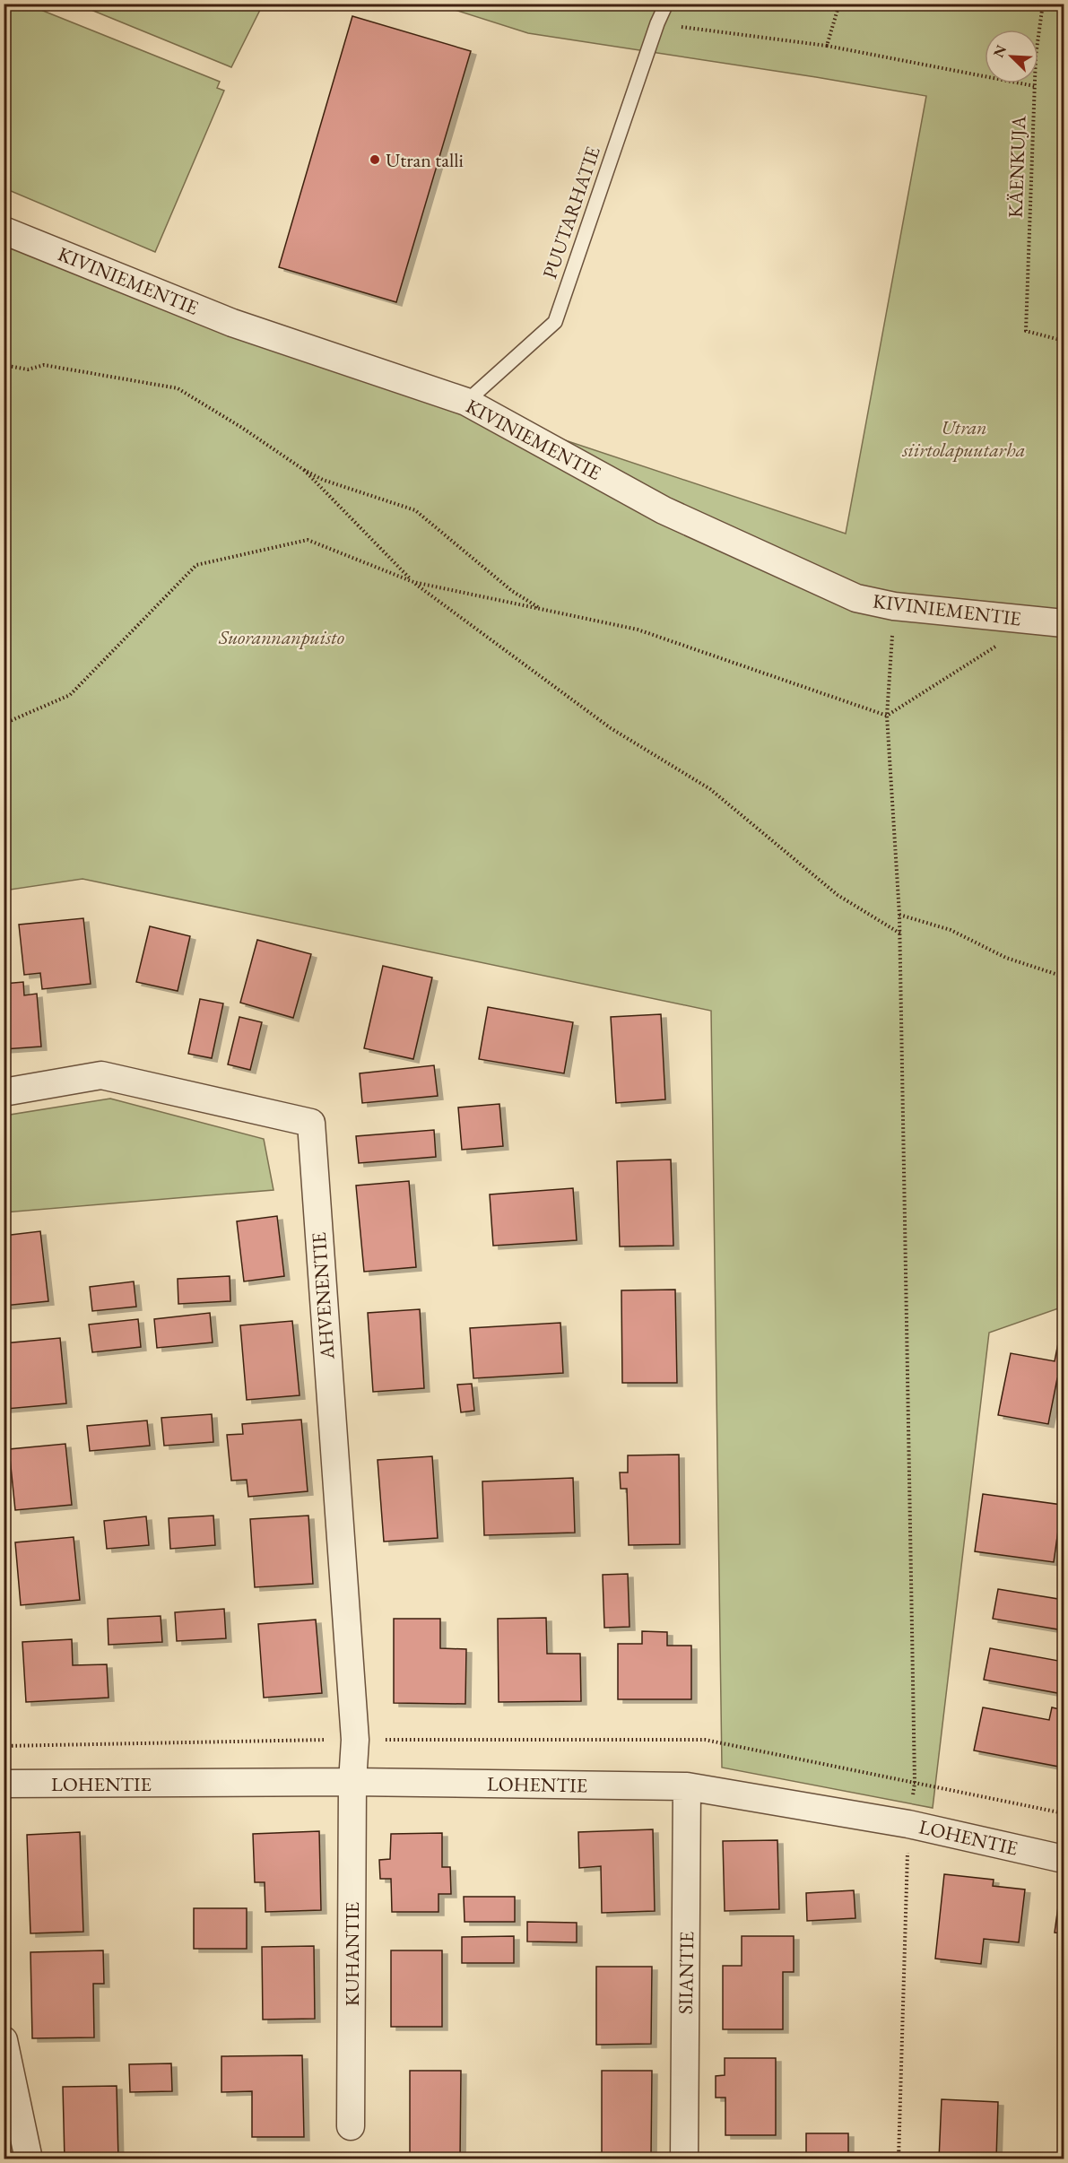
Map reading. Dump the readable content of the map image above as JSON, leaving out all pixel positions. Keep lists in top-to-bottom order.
{
  "streets": {
    "street": [
      "KIVINIEMENTIE",
      "AHVENENTIE",
      "LOHENTIE",
      "KUHANTIE",
      "SIIANTIE"
    ],
    "lane": ["PUUTARHATIE"],
    "path": ["KÄENKUJA"]
  },
  "crossings": [
    ["PUUTARHATIE", "KIVINIEMENTIE"],
    ["AHVENENTIE", "LOHENTIE"],
    ["AHVENENTIE", "KUHANTIE"],
    ["LOHENTIE", "KUHANTIE"],
    ["LOHENTIE", "SIIANTIE"]
  ],
  "parks": ["Utran siirtolapuutarha", "Suorannanpuisto"],
  "places": ["Utran talli"],
  "north": "top left"
}
